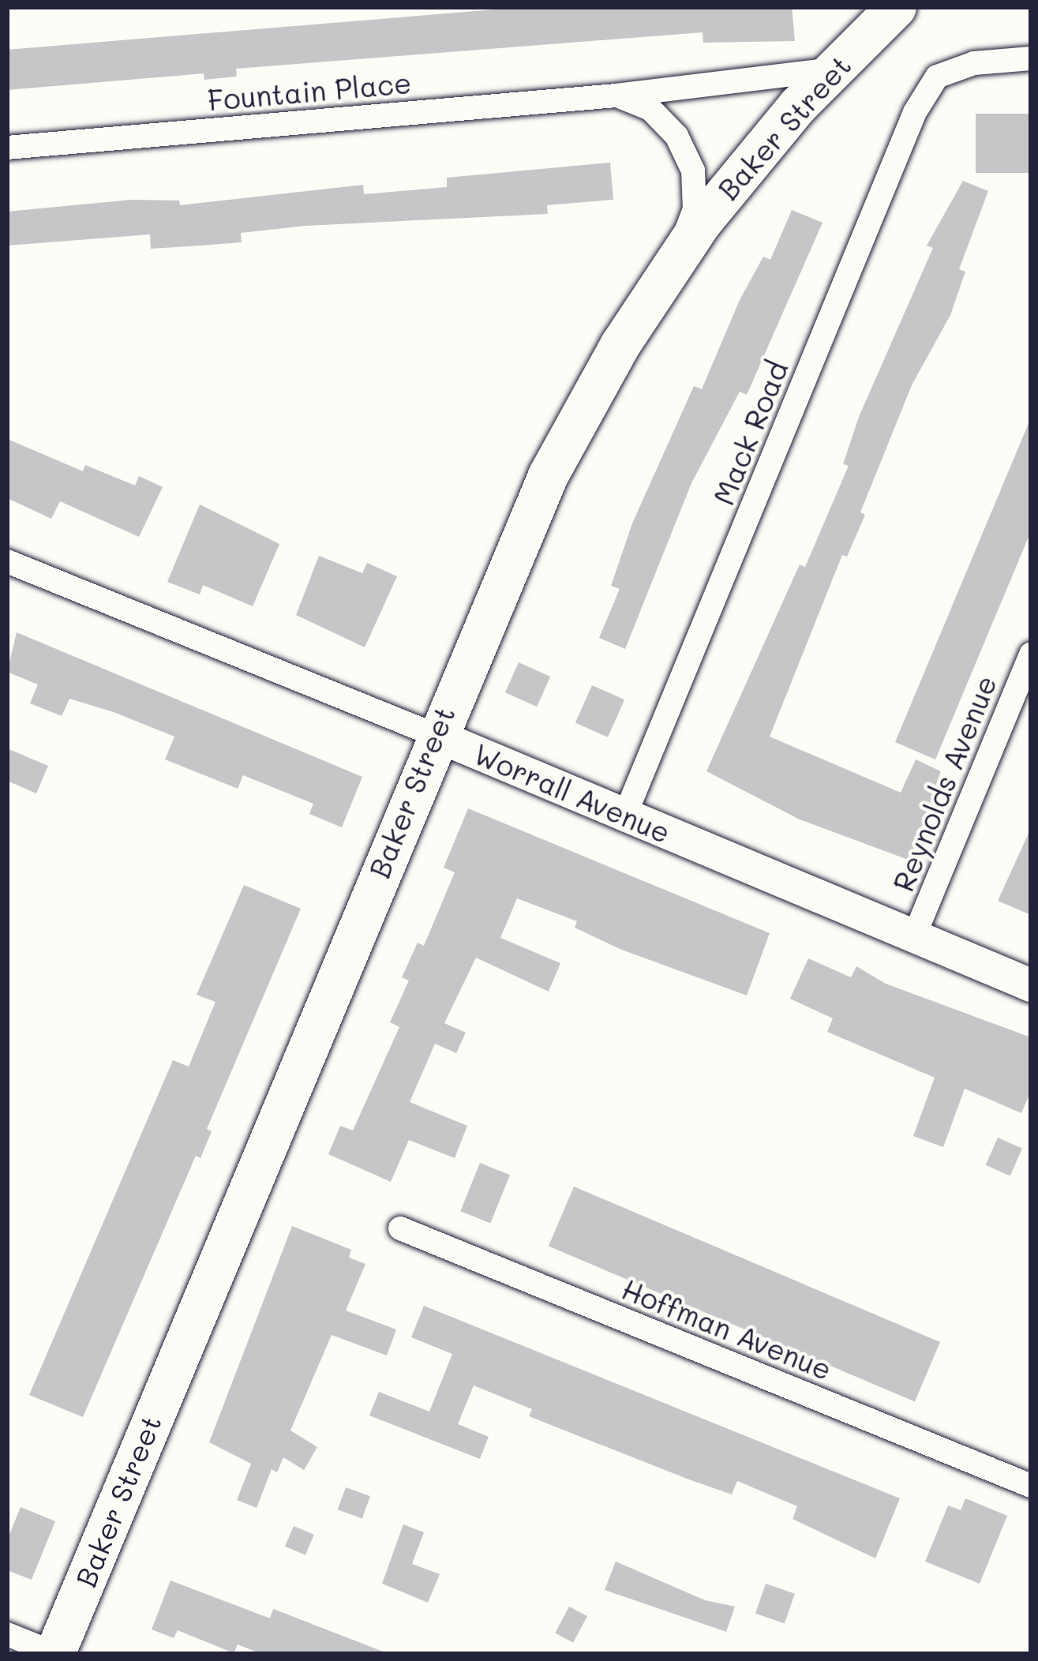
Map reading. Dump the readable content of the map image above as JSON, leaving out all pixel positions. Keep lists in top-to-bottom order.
{
  "streets": {
    "highway": ["Baker Street"],
    "main road": ["Worrall Avenue"],
    "street": [
      "Fountain Place",
      "Mack Road",
      "Reynolds Avenue",
      "Hoffman Avenue"
    ]
  },
  "crossings": [
    ["Fountain Place", "Baker Street"],
    ["Baker Street", "Worrall Avenue"],
    ["Mack Road", "Worrall Avenue"],
    ["Reynolds Avenue", "Worrall Avenue"]
  ]
}
